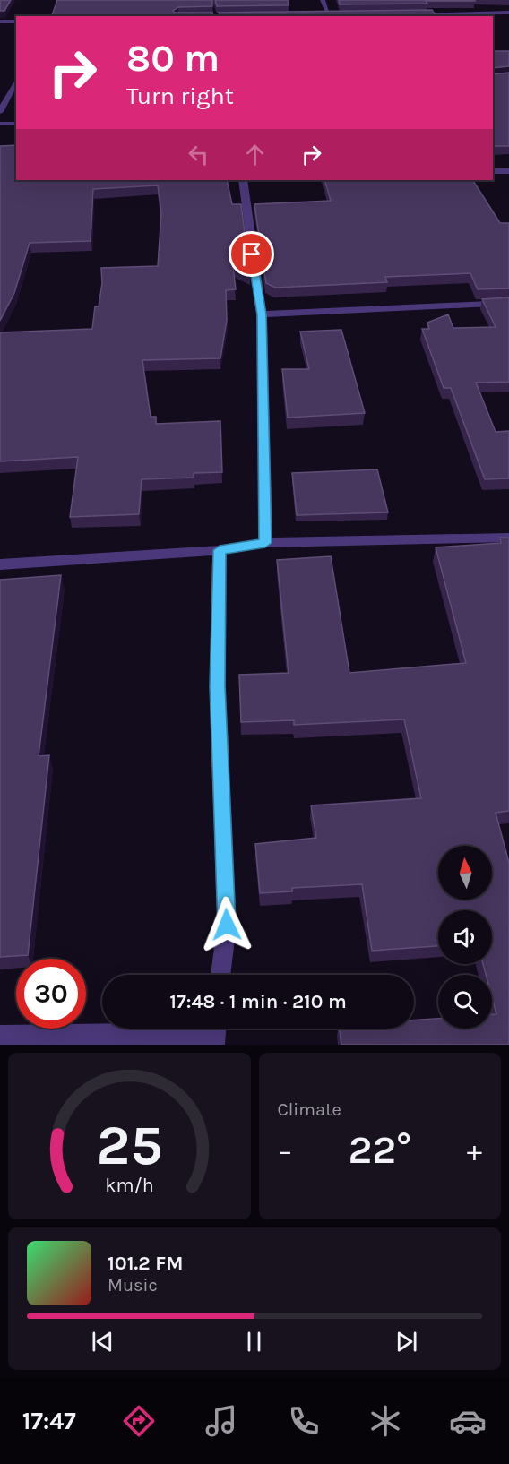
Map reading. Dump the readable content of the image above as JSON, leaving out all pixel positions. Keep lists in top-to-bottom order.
{
  "north": "top",
  "page": {
    "turn": ["80 m", "Turn right"],
    "limit": "30",
    "trip": "17:48 · 1 min · 210 m",
    "tile": "Climate",
    "heat": ["−", "22°", "+"],
    "song": ["101.2 FM", "Music"],
    "tabs": "17:47",
    "gauge": ["25", "km/h"]
  }
}
